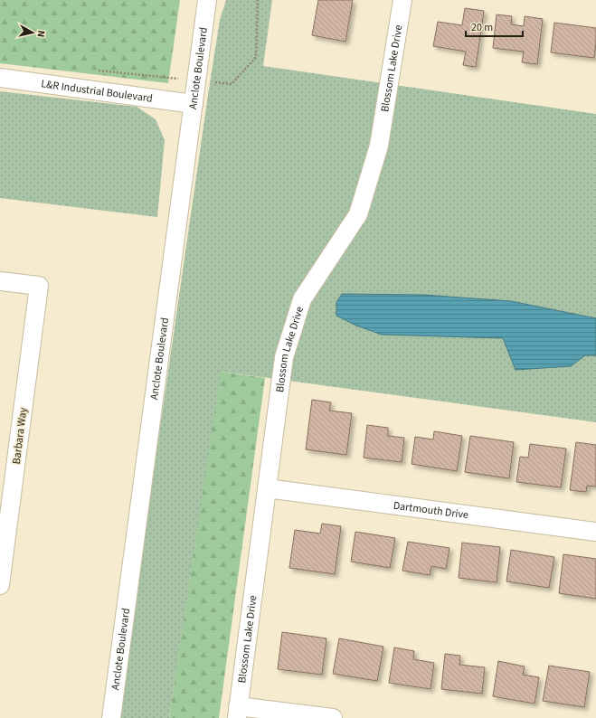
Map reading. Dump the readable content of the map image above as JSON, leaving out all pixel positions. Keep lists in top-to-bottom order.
{
  "streets": {
    "street": [
      "Blossom Lake Drive",
      "Anclote Boulevard",
      "L&R Industrial Boulevard",
      "Barbara Way",
      "Dartmouth Drive"
    ]
  },
  "crossings": [
    ["Blossom Lake Drive", "Dartmouth Drive"],
    ["Anclote Boulevard", "L&R Industrial Boulevard"]
  ],
  "scale_bar": "20 m",
  "north": "right"
}
